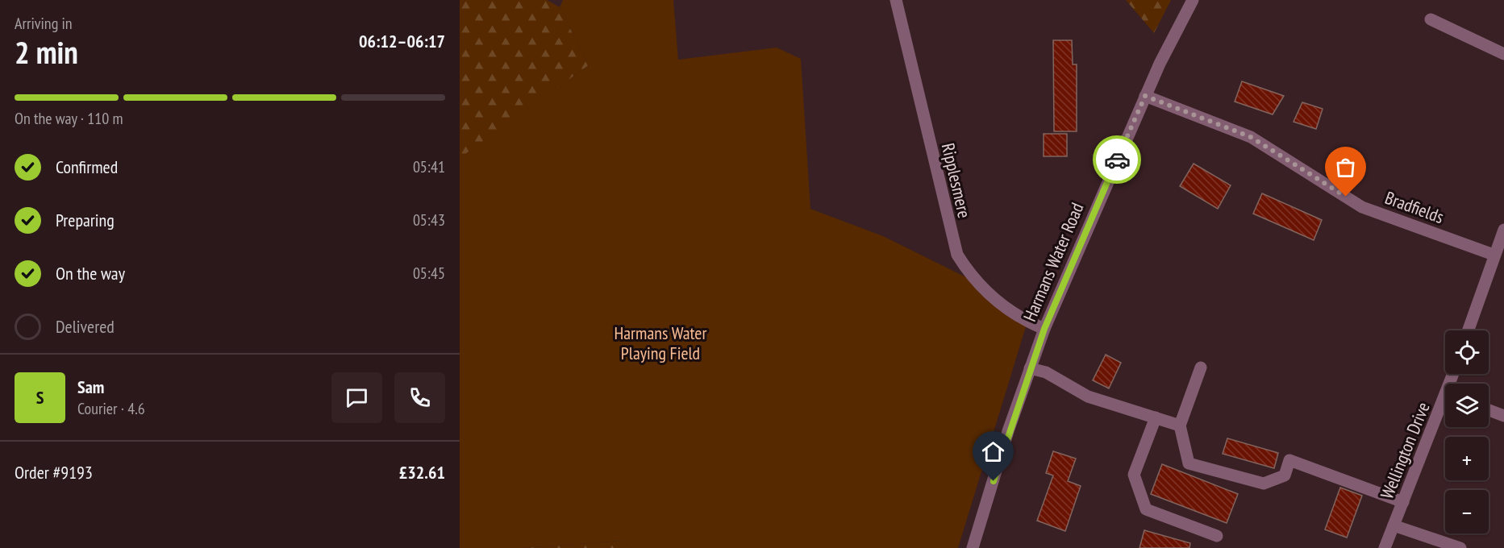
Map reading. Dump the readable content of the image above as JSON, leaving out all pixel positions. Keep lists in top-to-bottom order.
{
  "streets": {
    "street": [
      "Ripplesmere",
      "Bradfields",
      "Harmans Water Road",
      "Wellington Drive"
    ]
  },
  "crossings": [
    ["Ripplesmere", "Harmans Water Road"],
    ["Bradfields", "Harmans Water Road"]
  ],
  "parks": ["Harmans Water Playing Field"],
  "page": {
    "heading": ["2 min", "Arriving in", "06:12–06:17"],
    "panel": [
      "Sam",
      "Courier · 4.6",
      "Order #9193",
      "£32.61"
    ],
    "bar": "On the way · 110 m",
    "list": [
      ["Confirmed", "05:41"],
      ["Preparing", "05:43"],
      ["On the way", "05:45"],
      "Delivered"
    ],
    "map_buttons": ["+", "−"],
    "round": "S"
  }
}
